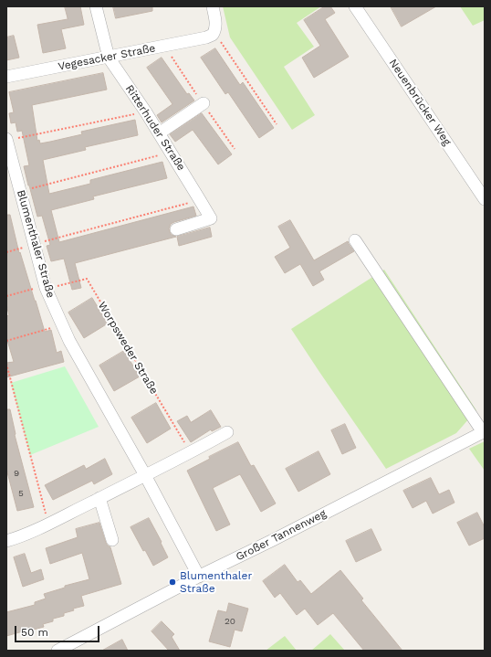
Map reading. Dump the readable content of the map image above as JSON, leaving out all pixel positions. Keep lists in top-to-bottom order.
{
  "streets": {
    "street": [
      "Vegesacker Straße",
      "Neuenbrücker Weg",
      "Ritterhuder Straße",
      "Blumenthaler Straße",
      "Großer Tannenweg"
    ],
    "path": ["Worpsweder Straße"]
  },
  "crossings": [
    ["Vegesacker Straße", "Ritterhuder Straße"],
    ["Blumenthaler Straße", "Worpsweder Straße"],
    ["Blumenthaler Straße", "Großer Tannenweg"]
  ],
  "places": ["Blumenthaler Straße"],
  "house_numbers": ["9", "5", "20"],
  "scale_bar": "50 m"
}
